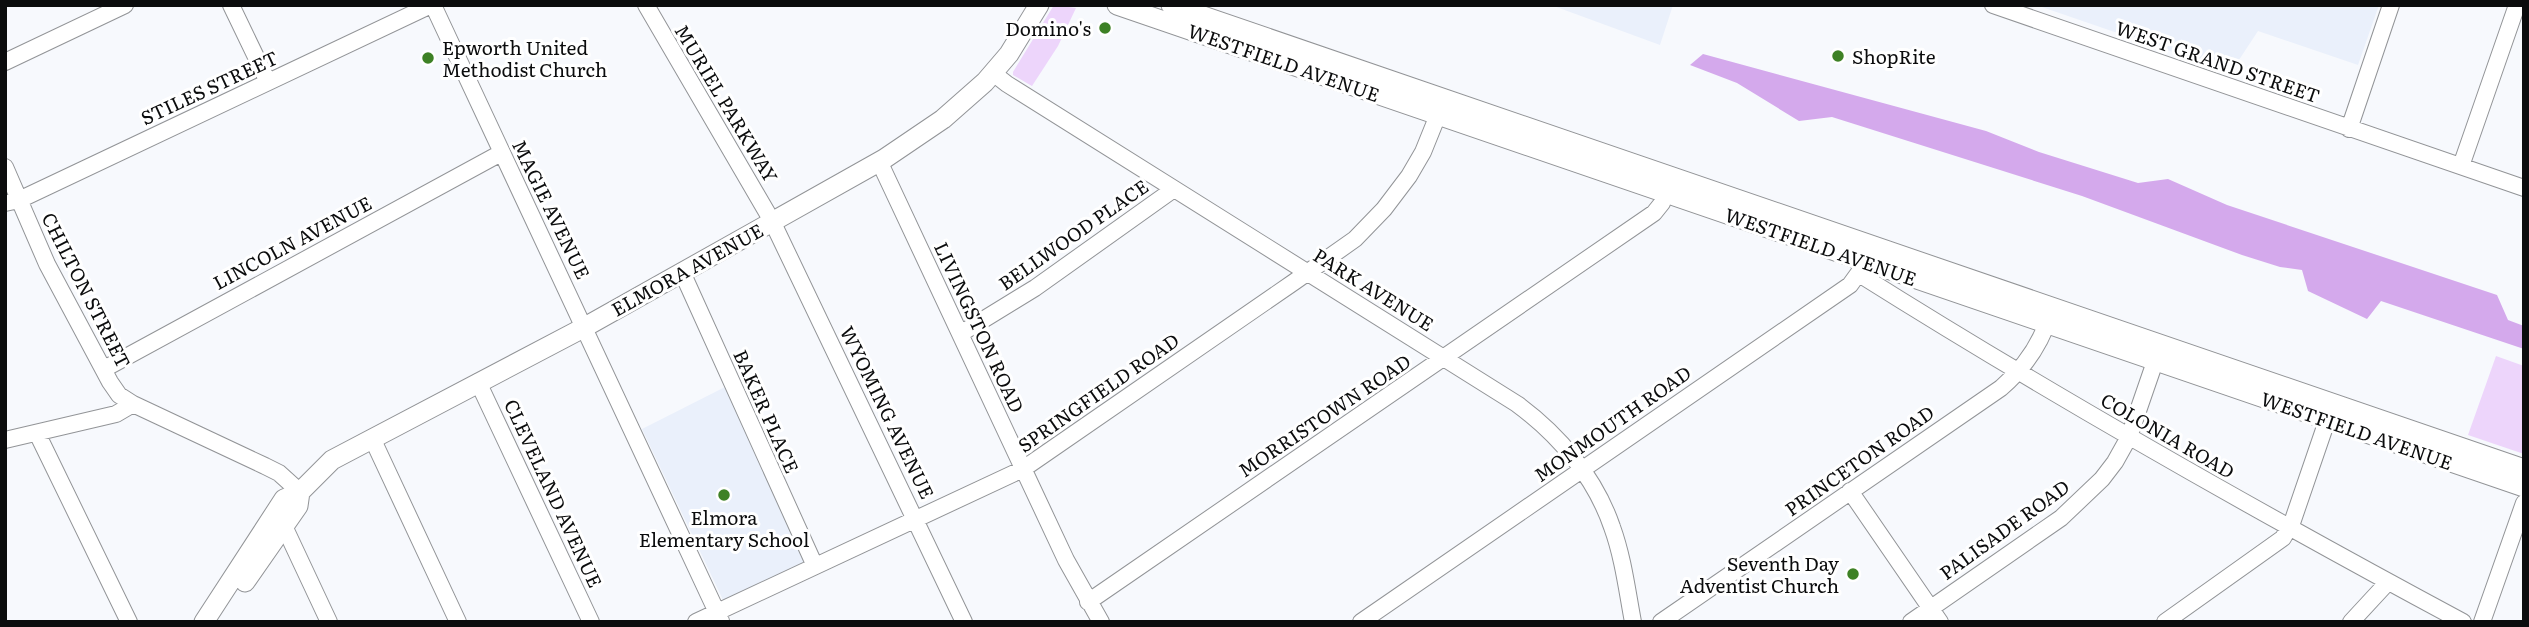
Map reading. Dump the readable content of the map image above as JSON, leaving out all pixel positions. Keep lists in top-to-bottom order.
{
  "streets": {
    "main road": ["WESTFIELD AVENUE", "ELMORA AVENUE"],
    "street": [
      "WEST GRAND STREET",
      "STILES STREET",
      "MURIEL PARKWAY",
      "MAGIE AVENUE",
      "BELLWOOD PLACE",
      "LINCOLN AVENUE",
      "PARK AVENUE",
      "CHILTON STREET",
      "LIVINGSTON ROAD",
      "SPRINGFIELD ROAD",
      "BAKER PLACE",
      "WYOMING AVENUE",
      "MORRISTOWN ROAD",
      "MONMOUTH ROAD",
      "COLONIA ROAD",
      "PRINCETON ROAD",
      "CLEVELAND AVENUE",
      "PALISADE ROAD"
    ]
  },
  "crossings": [
    ["WESTFIELD AVENUE", "SPRINGFIELD ROAD"],
    ["WESTFIELD AVENUE", "MORRISTOWN ROAD"],
    ["WESTFIELD AVENUE", "MONMOUTH ROAD"],
    ["WESTFIELD AVENUE", "COLONIA ROAD"],
    ["WESTFIELD AVENUE", "PRINCETON ROAD"],
    ["WESTFIELD AVENUE", "PALISADE ROAD"],
    ["STILES STREET", "MAGIE AVENUE"],
    ["STILES STREET", "CHILTON STREET"],
    ["MURIEL PARKWAY", "ELMORA AVENUE"],
    ["MURIEL PARKWAY", "WYOMING AVENUE"],
    ["MAGIE AVENUE", "LINCOLN AVENUE"],
    ["MAGIE AVENUE", "ELMORA AVENUE"],
    ["MAGIE AVENUE", "SPRINGFIELD ROAD"],
    ["BELLWOOD PLACE", "PARK AVENUE"],
    ["BELLWOOD PLACE", "LIVINGSTON ROAD"],
    ["LINCOLN AVENUE", "CHILTON STREET"],
    ["ELMORA AVENUE", "PARK AVENUE"],
    ["ELMORA AVENUE", "CHILTON STREET"],
    ["ELMORA AVENUE", "LIVINGSTON ROAD"],
    ["ELMORA AVENUE", "BAKER PLACE"],
    ["ELMORA AVENUE", "WYOMING AVENUE"],
    ["ELMORA AVENUE", "CLEVELAND AVENUE"],
    ["PARK AVENUE", "SPRINGFIELD ROAD"],
    ["PARK AVENUE", "MORRISTOWN ROAD"],
    ["PARK AVENUE", "MONMOUTH ROAD"],
    ["LIVINGSTON ROAD", "SPRINGFIELD ROAD"],
    ["LIVINGSTON ROAD", "MORRISTOWN ROAD"],
    ["SPRINGFIELD ROAD", "BAKER PLACE"],
    ["SPRINGFIELD ROAD", "WYOMING AVENUE"],
    ["MONMOUTH ROAD", "COLONIA ROAD"],
    ["COLONIA ROAD", "PRINCETON ROAD"],
    ["COLONIA ROAD", "PALISADE ROAD"]
  ],
  "places": [
    "Domino's",
    "ShopRite",
    "Epworth United Methodist Church",
    "Elmora Elementary School",
    "Seventh Day Adventist Church"
  ]
}
